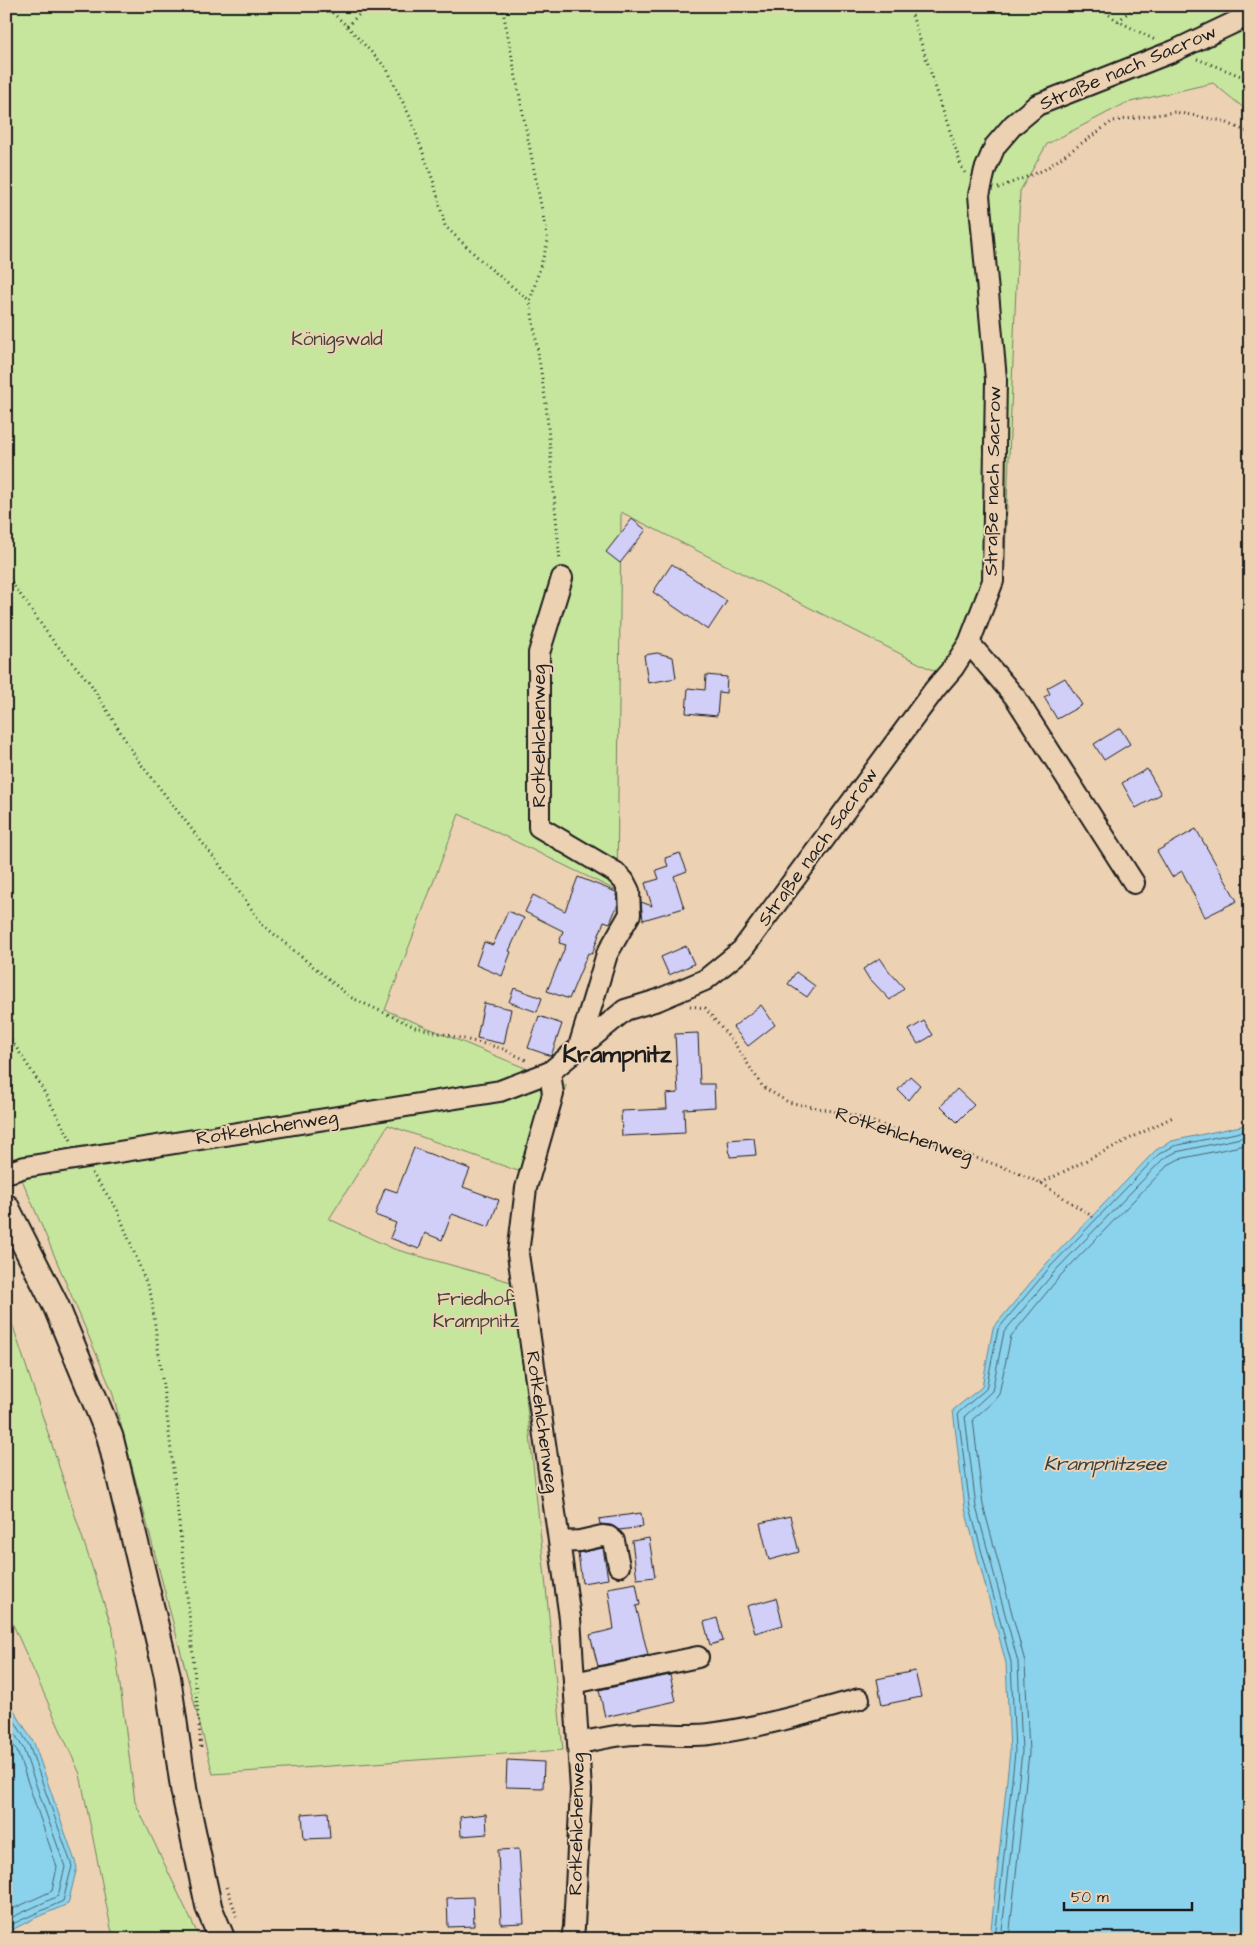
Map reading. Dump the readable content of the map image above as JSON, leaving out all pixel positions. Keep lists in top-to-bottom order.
{
  "streets": {
    "street": ["Straße nach Sacrow", "Rotkehlchenweg"]
  },
  "crossings": [
    ["Straße nach Sacrow", "Rotkehlchenweg"]
  ],
  "districts": ["Krampnitz"],
  "water": ["Krampnitzsee"],
  "parks": ["Königswald", "Friedhof Krampnitz"],
  "scale_bar": "50 m"
}
